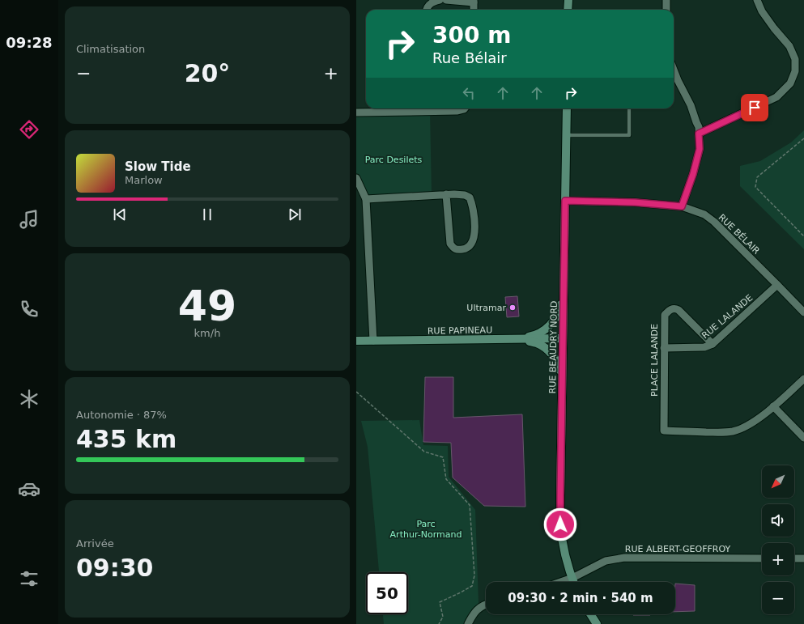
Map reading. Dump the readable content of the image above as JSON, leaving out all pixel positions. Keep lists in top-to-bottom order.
{
  "streets": {
    "main road": ["RUE PAPINEAU", "RUE BEAUDRY NORD"],
    "street": [
      "RUE BÉLAIR",
      "RUE LALANDE",
      "PLACE LALANDE",
      "RUE ALBERT-GEOFFROY"
    ]
  },
  "crossings": [
    ["RUE BÉLAIR", "RUE LALANDE"],
    ["RUE BÉLAIR", "RUE BEAUDRY NORD"],
    ["RUE LALANDE", "PLACE LALANDE"],
    ["RUE PAPINEAU", "RUE BEAUDRY NORD"],
    ["RUE BEAUDRY NORD", "RUE ALBERT-GEOFFROY"]
  ],
  "parks": ["Parc Desilets", "Parc Arthur-Normand"],
  "places": ["Ultramar"],
  "north": "bottom left",
  "page": {
    "tabs": "09:28",
    "tile": [
      "Climatisation",
      ["49", "km/h"],
      ["Autonomie · 87%", "435 km"],
      ["Arrivée", "09:30"]
    ],
    "turn": ["300 m", "Rue Bélair"],
    "heat": ["−", "20°", "+"],
    "song": ["Slow Tide", "Marlow"],
    "map_buttons": ["+", "−"],
    "limit": "50",
    "trip": "09:30 · 2 min · 540 m"
  }
}
